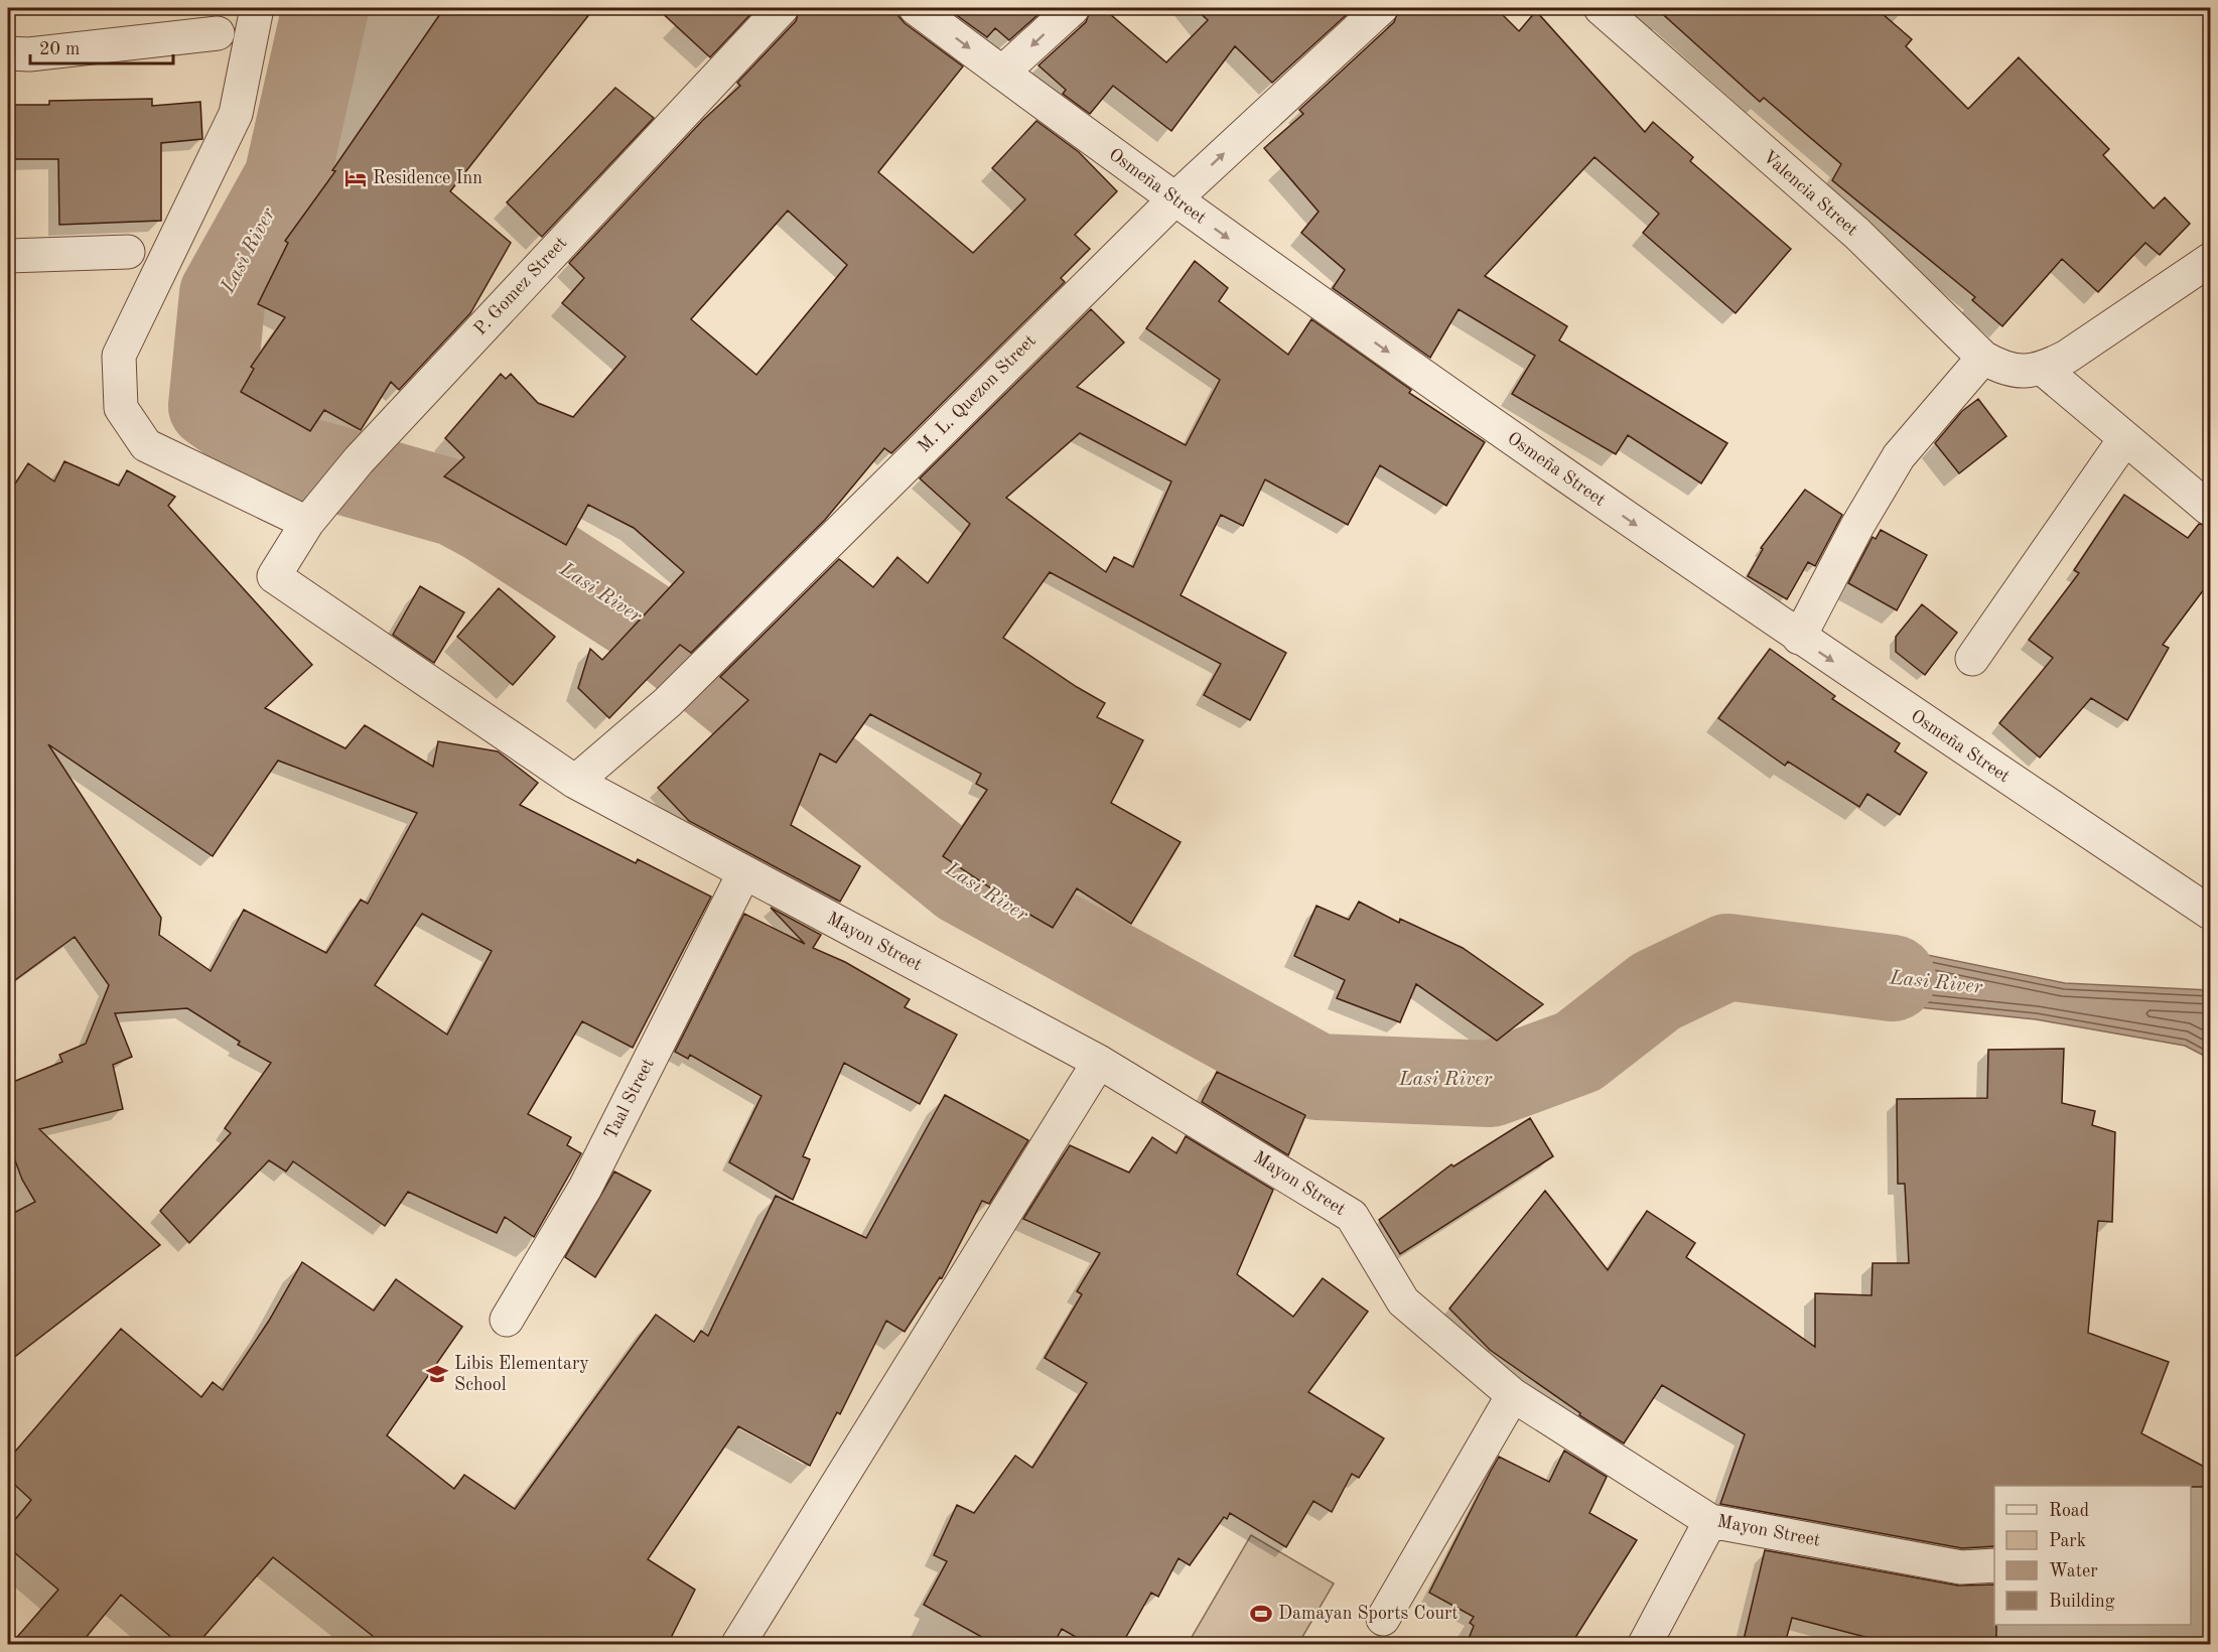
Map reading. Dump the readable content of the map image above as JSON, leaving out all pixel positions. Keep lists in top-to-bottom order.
{
  "streets": {
    "street": [
      "Osmeña Street",
      "Valencia Street",
      "P. Gomez Street",
      "M. L. Quezon Street",
      "Mayon Street",
      "Taal Street"
    ]
  },
  "crossings": [
    ["Osmeña Street", "M. L. Quezon Street"],
    ["P. Gomez Street", "Mayon Street"],
    ["M. L. Quezon Street", "Mayon Street"],
    ["Mayon Street", "Taal Street"]
  ],
  "one_way": ["Osmeña Street"],
  "water": ["Lasi River"],
  "places": {
    "hotel": ["Residence Inn"],
    "school or university": ["Libis Elementary School"],
    "sports": ["Damayan Sports Court"]
  },
  "legend": [
    "Road",
    "Park",
    "Water",
    "Building"
  ],
  "scale_bar": "20 m"
}
